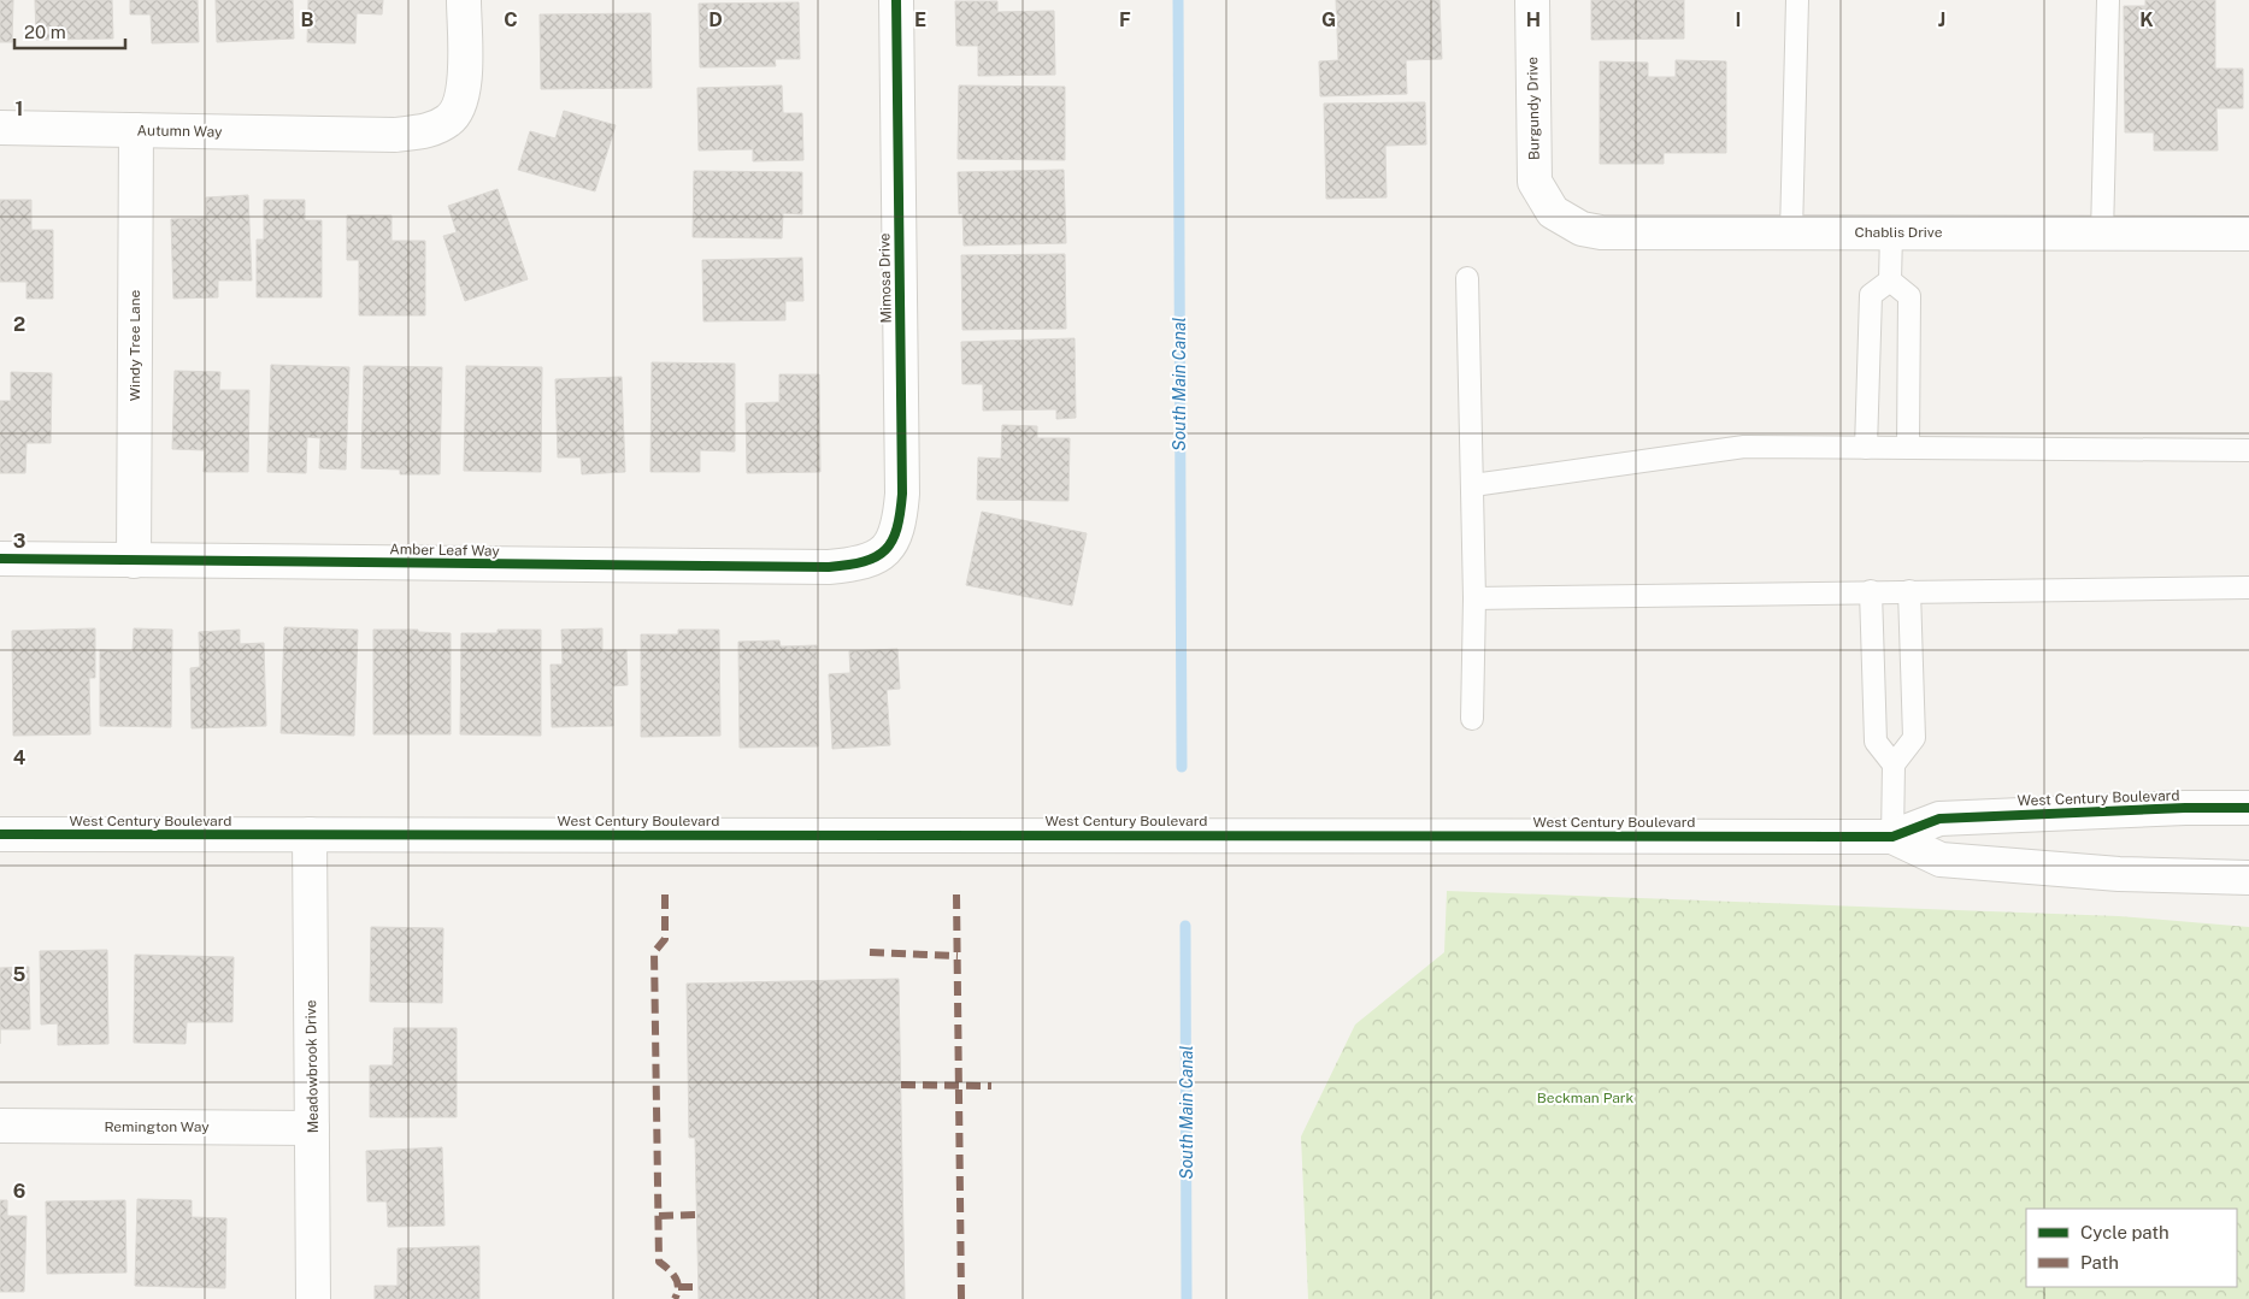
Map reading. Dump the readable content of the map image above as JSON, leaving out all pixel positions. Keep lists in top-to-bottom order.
{
  "streets": {
    "street": [
      "Burgundy Drive",
      "Autumn Way",
      "Chablis Drive",
      "Mimosa Drive",
      "Windy Tree Lane",
      "Amber Leaf Way",
      "West Century Boulevard",
      "Meadowbrook Drive",
      "Remington Way"
    ]
  },
  "crossings": [
    ["Burgundy Drive", "Chablis Drive"],
    ["Autumn Way", "Windy Tree Lane"],
    ["Mimosa Drive", "Amber Leaf Way"],
    ["Windy Tree Lane", "Amber Leaf Way"],
    ["West Century Boulevard", "Meadowbrook Drive"],
    ["Meadowbrook Drive", "Remington Way"]
  ],
  "water": ["South Main Canal"],
  "parks": ["Beckman Park"],
  "legend": ["Cycle path", "Path"],
  "scale_bar": "20 m",
  "grid": {
    "columns": [
      "B",
      "C",
      "D",
      "E",
      "F",
      "G",
      "H",
      "I",
      "J",
      "K"
    ],
    "rows": [
      "1",
      "2",
      "3",
      "4",
      "5",
      "6"
    ]
  }
}
